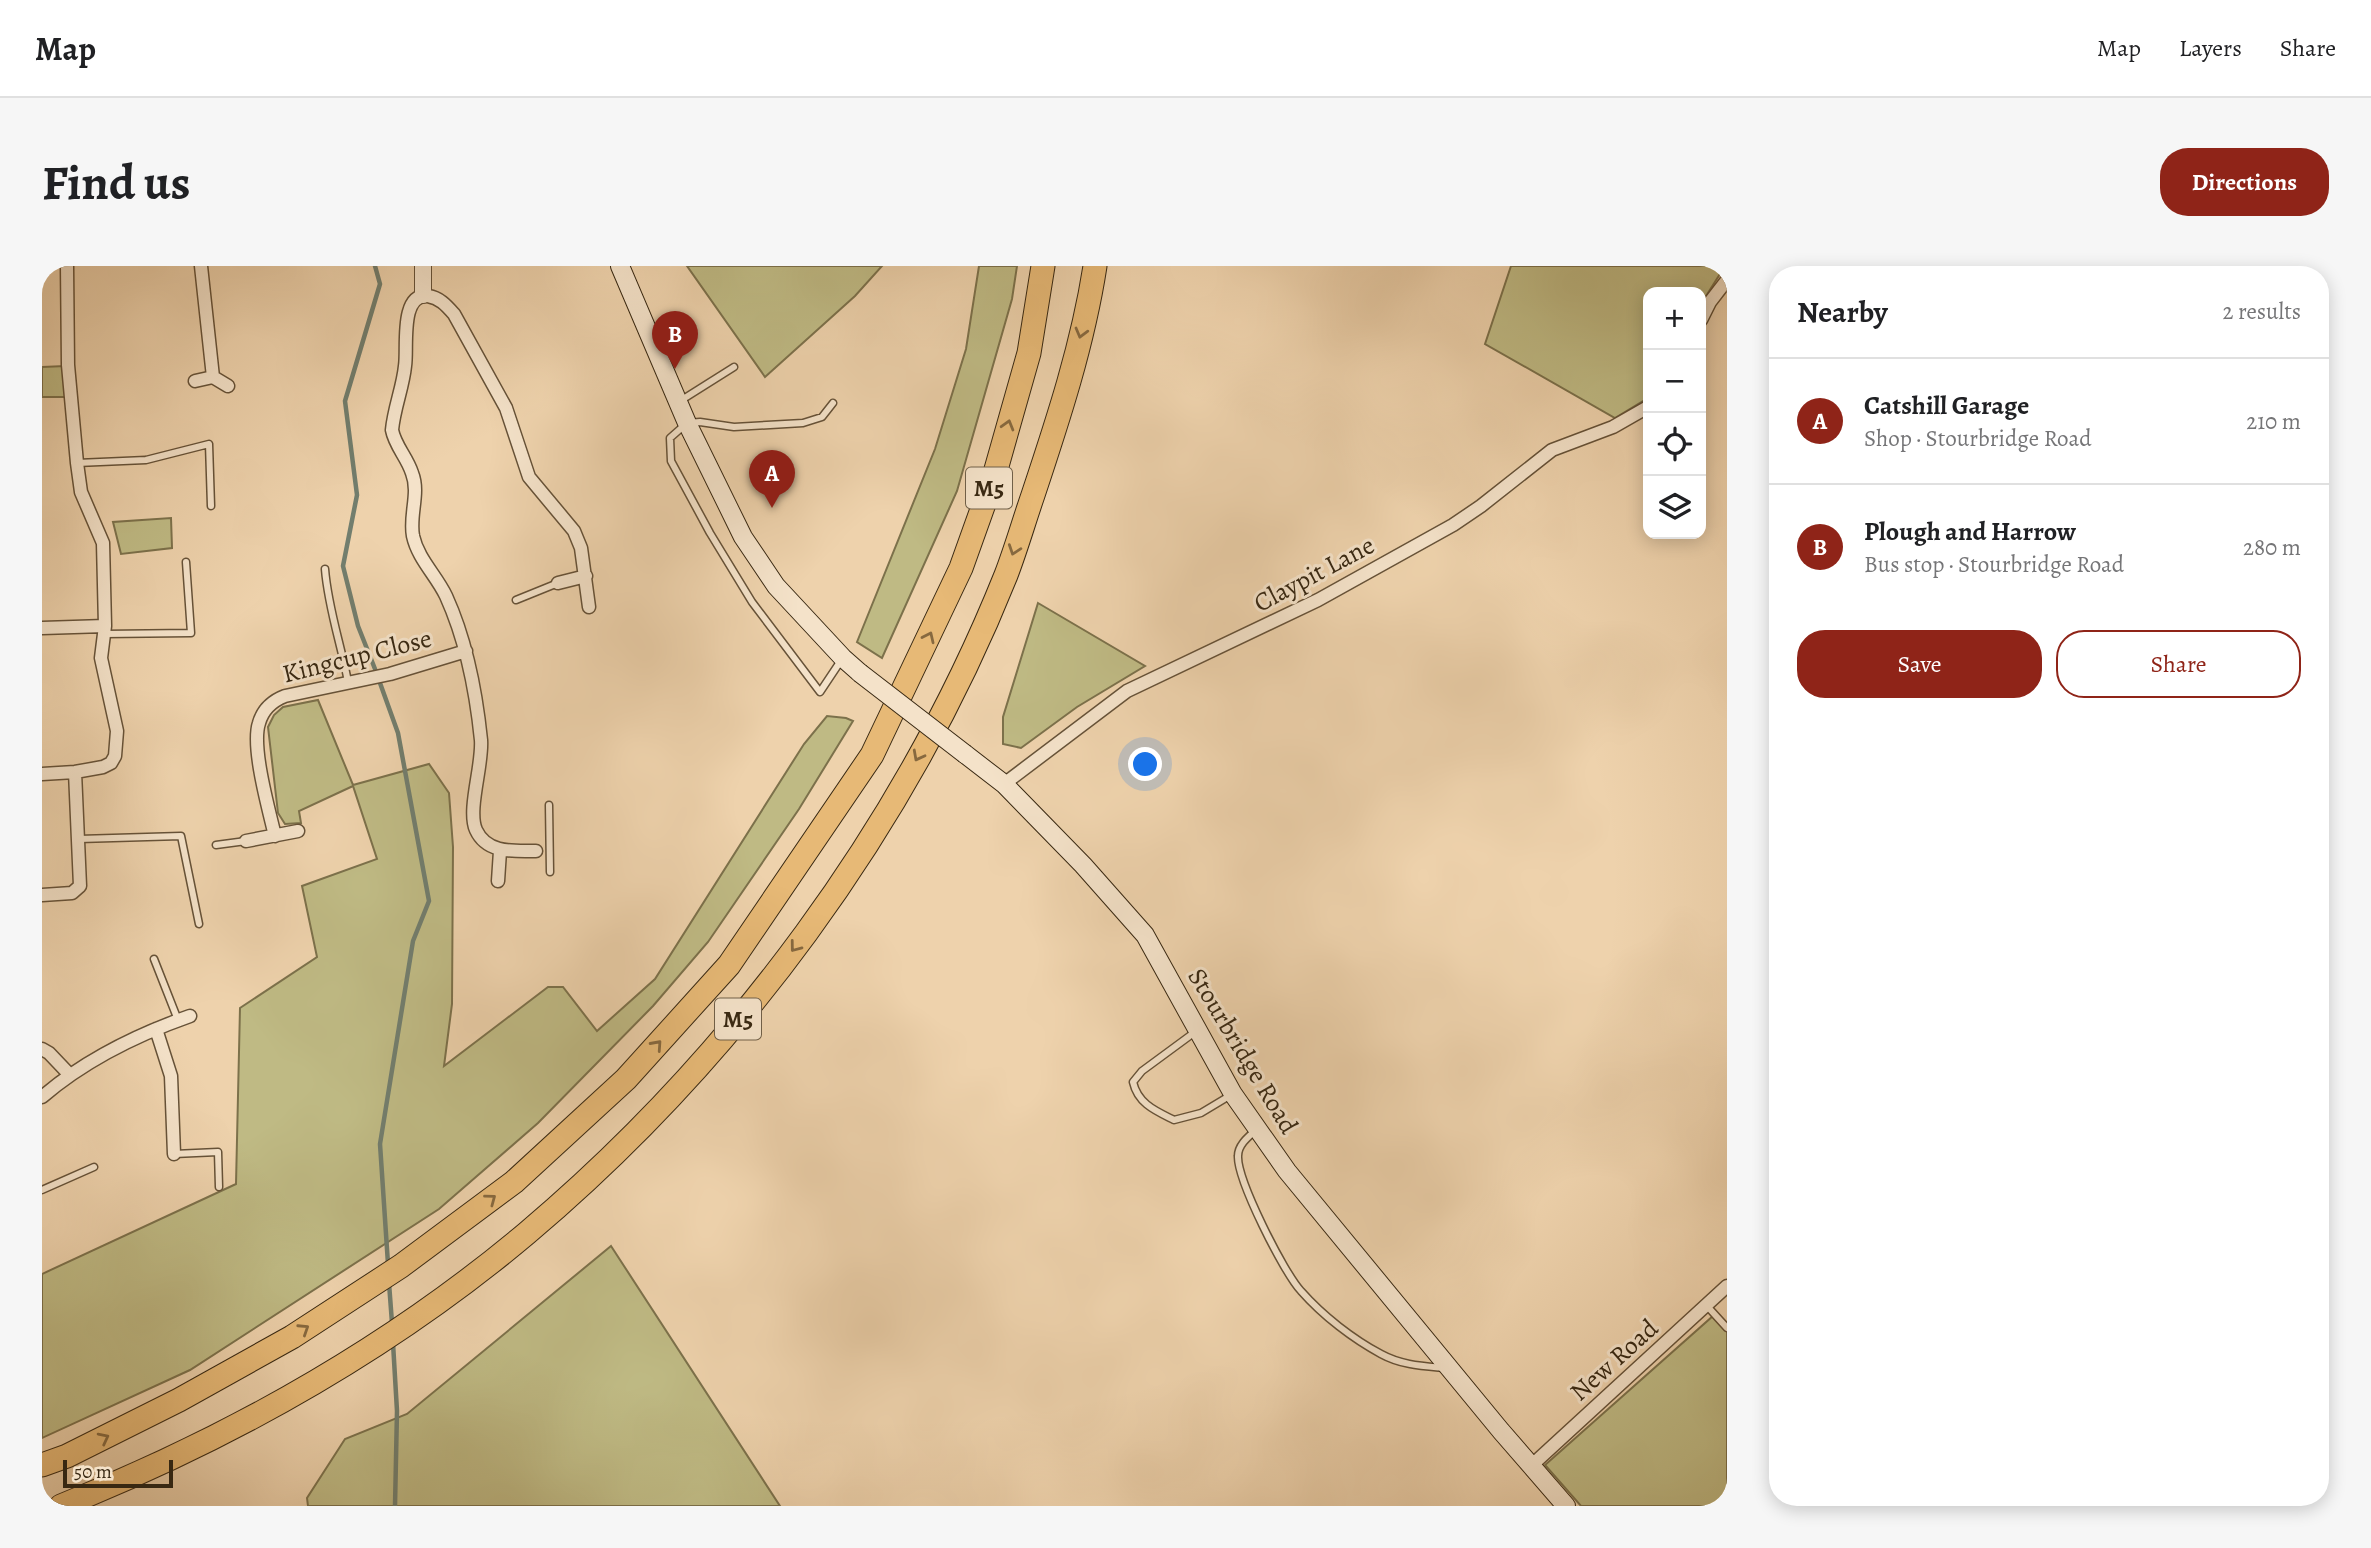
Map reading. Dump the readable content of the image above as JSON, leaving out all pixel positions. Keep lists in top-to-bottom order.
{
  "streets": {
    "highway": ["M5"],
    "main road": ["Stourbridge Road"],
    "street": ["Claypit Lane", "Kingcup Close", "New Road"]
  },
  "crossings": [
    ["Claypit Lane", "Stourbridge Road"],
    ["Stourbridge Road", "New Road"]
  ],
  "scale_bar": "50 m",
  "page": {
    "header": "Map",
    "nav": ["Map", "Layers", "Share"],
    "buttons": [
      "Directions",
      ["Save", "Share"]
    ],
    "title": "Find us",
    "heading": ["Nearby", "2 results"],
    "map_buttons": ["+", "−"],
    "pins": ["B", "A"],
    "list": [
      {
        "mark": "A",
        "name": "Catshill Garage",
        "note": "Shop · Stourbridge Road",
        "value": "210 m"
      },
      {
        "mark": "B",
        "name": "Plough and Harrow",
        "note": "Bus stop · Stourbridge Road",
        "value": "280 m"
      }
    ],
    "scale": "50 m"
  }
}
